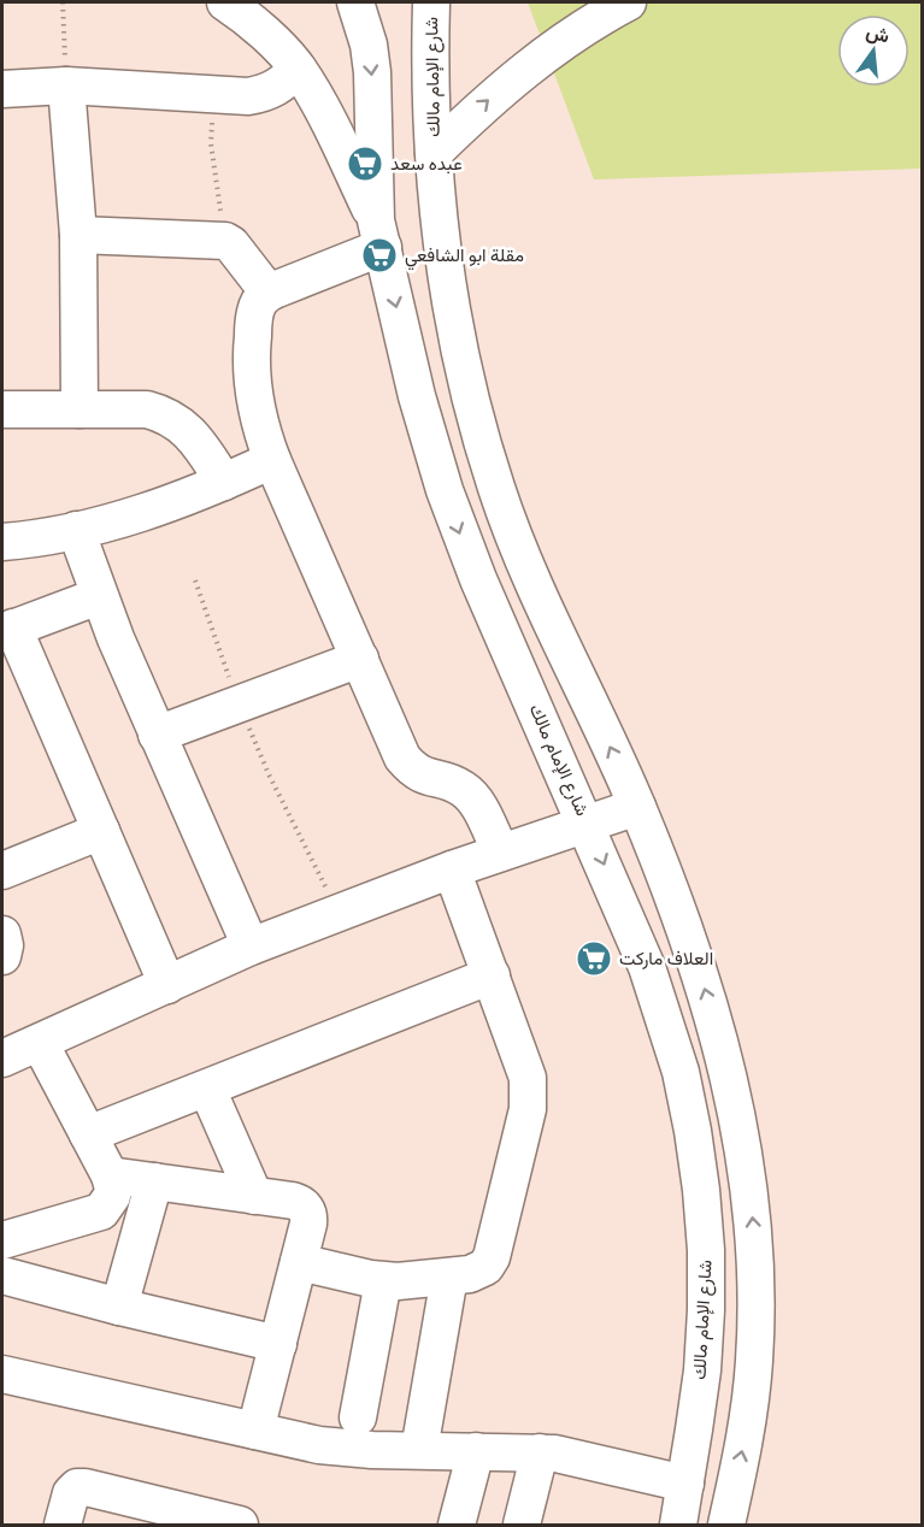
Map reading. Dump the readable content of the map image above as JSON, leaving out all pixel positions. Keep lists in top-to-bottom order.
{
  "streets": {
    "street": ["شارع الإمام مالك"]
  },
  "places": {
    "supermarket": ["عبده سعد", "مقلة ابو الشافعي", "العلاف ماركت"]
  },
  "north": "top"
}
